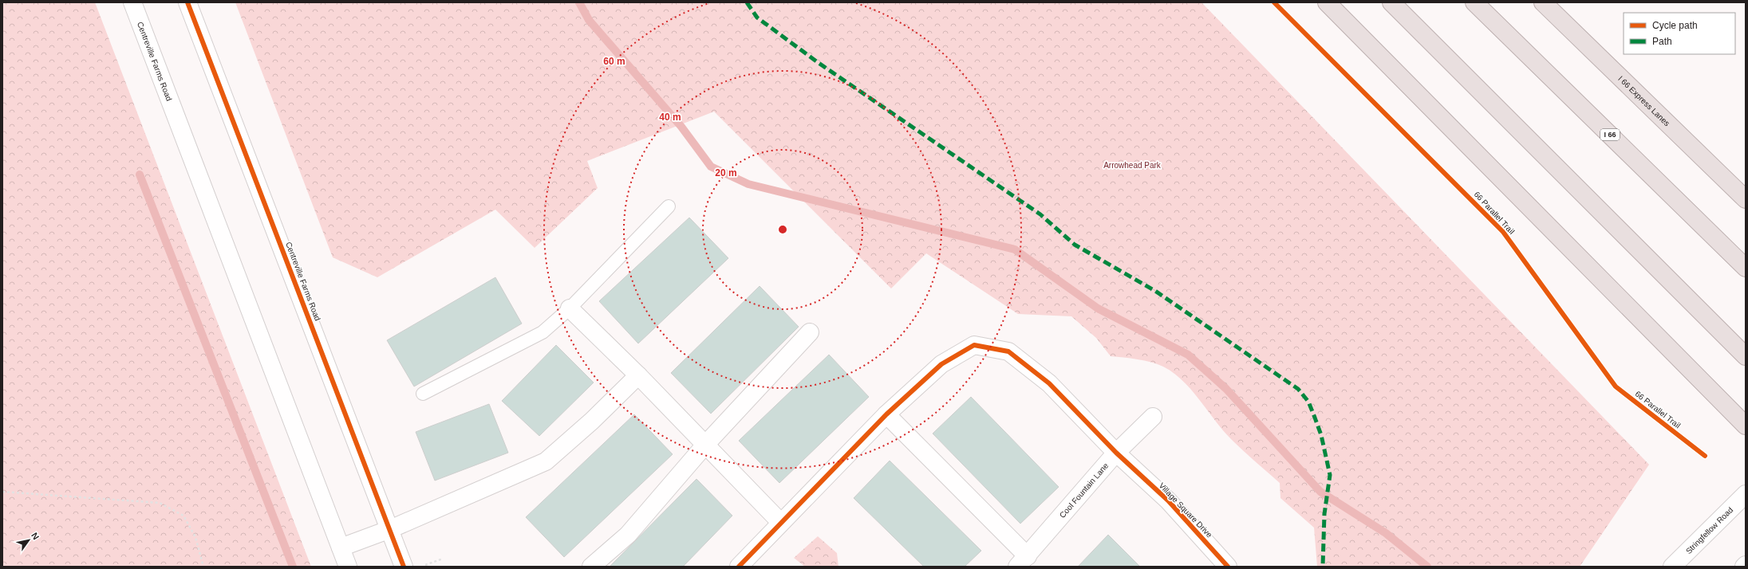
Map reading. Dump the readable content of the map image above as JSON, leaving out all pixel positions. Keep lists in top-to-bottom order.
{
  "streets": {
    "highway": ["I 66 Express Lanes", "I 66"],
    "street": [
      "Centreville Farms Road",
      "Cool Fountain Lane",
      "Village Square Drive",
      "Stringfellow Road"
    ],
    "cycle path": ["66 Parallel Trail"]
  },
  "crossings": [
    ["Cool Fountain Lane", "Village Square Drive"]
  ],
  "parks": ["Arrowhead Park"],
  "legend": ["Cycle path", "Path"],
  "north": "top right",
  "rings": ["60 m", "40 m", "20 m"]
}
